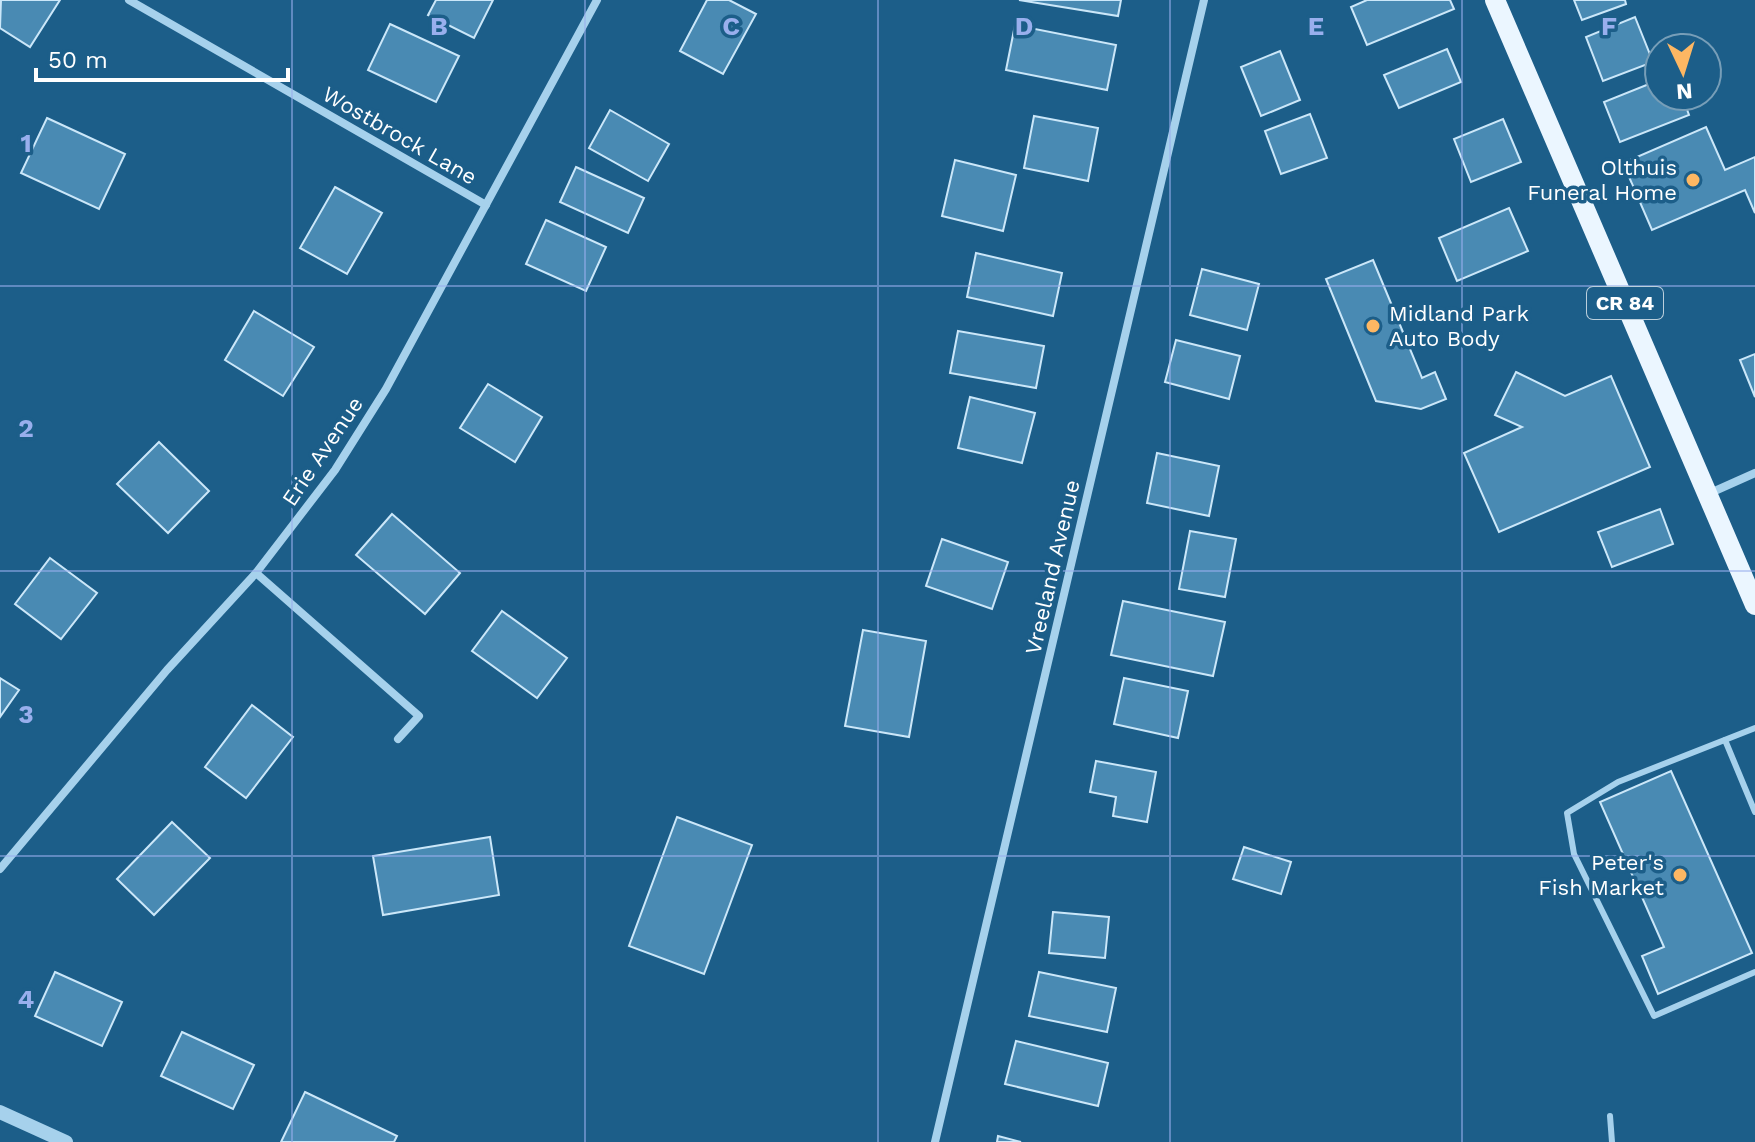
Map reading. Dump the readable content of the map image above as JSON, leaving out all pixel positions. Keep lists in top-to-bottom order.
{
  "streets": {
    "main road": ["CR 84"],
    "street": ["Wostbrock Lane", "Erie Avenue", "Vreeland Avenue"]
  },
  "crossings": [
    ["Wostbrock Lane", "Erie Avenue"]
  ],
  "places": ["Olthuis Funeral Home", "Midland Park Auto Body", "Peter's Fish Market"],
  "scale_bar": "50 m",
  "north": "bottom",
  "grid": {
    "columns": [
      "B",
      "C",
      "D",
      "E",
      "F"
    ],
    "rows": [
      "1",
      "2",
      "3",
      "4"
    ]
  }
}
